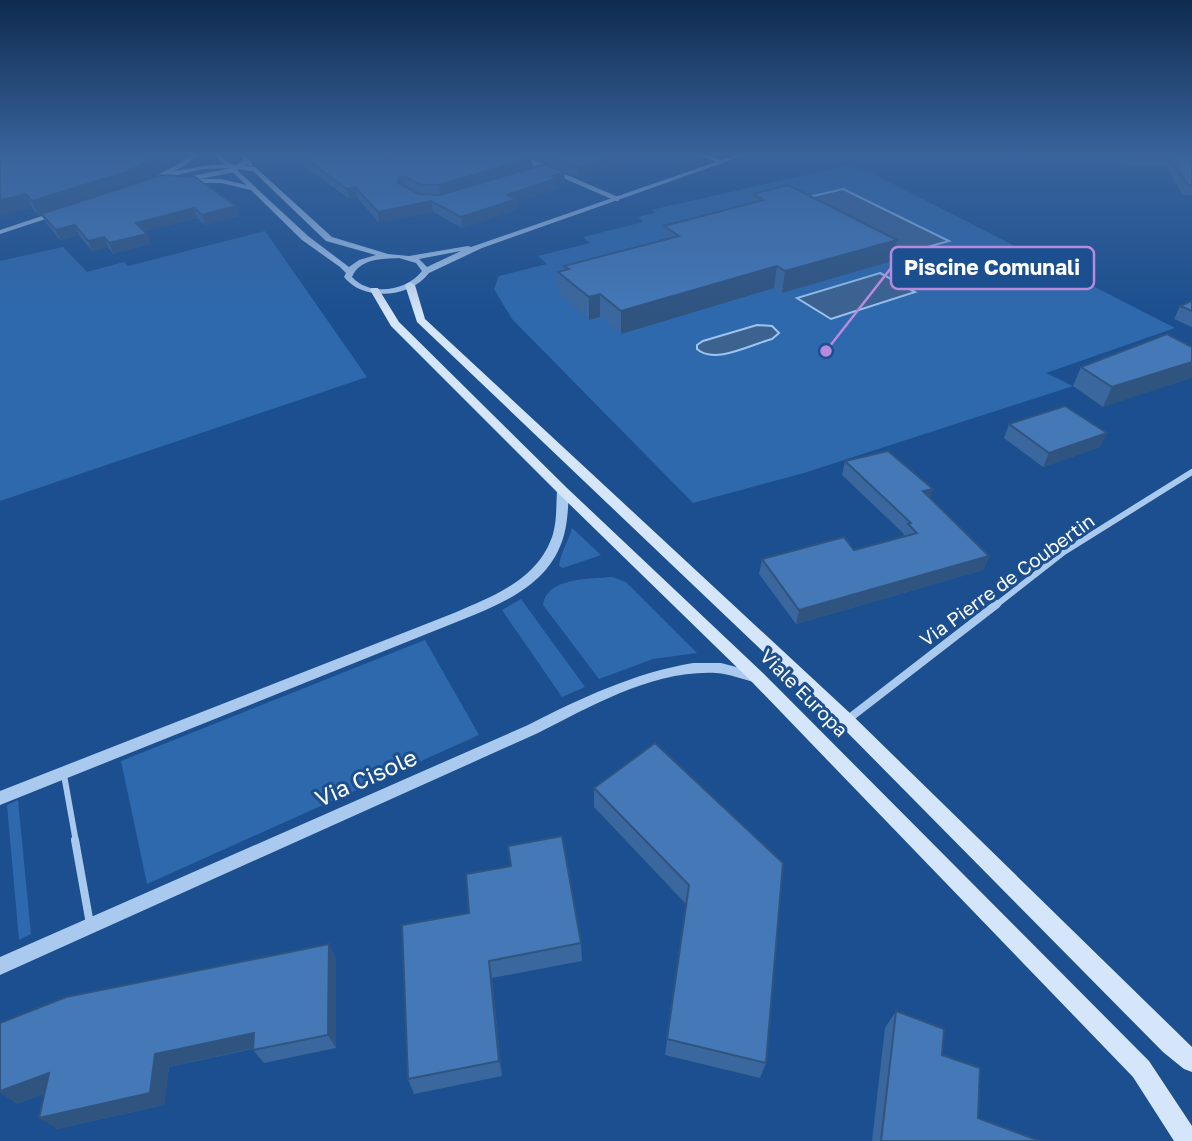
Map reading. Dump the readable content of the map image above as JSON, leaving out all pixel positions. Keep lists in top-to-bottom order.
{
  "streets": {
    "main road": ["Viale Europa"],
    "street": ["Via Pierre de Coubertin", "Via Cisole"]
  },
  "crossings": [
    ["Via Pierre de Coubertin", "Viale Europa"],
    ["Viale Europa", "Via Cisole"]
  ],
  "places": ["Piscine Comunali"]
}
